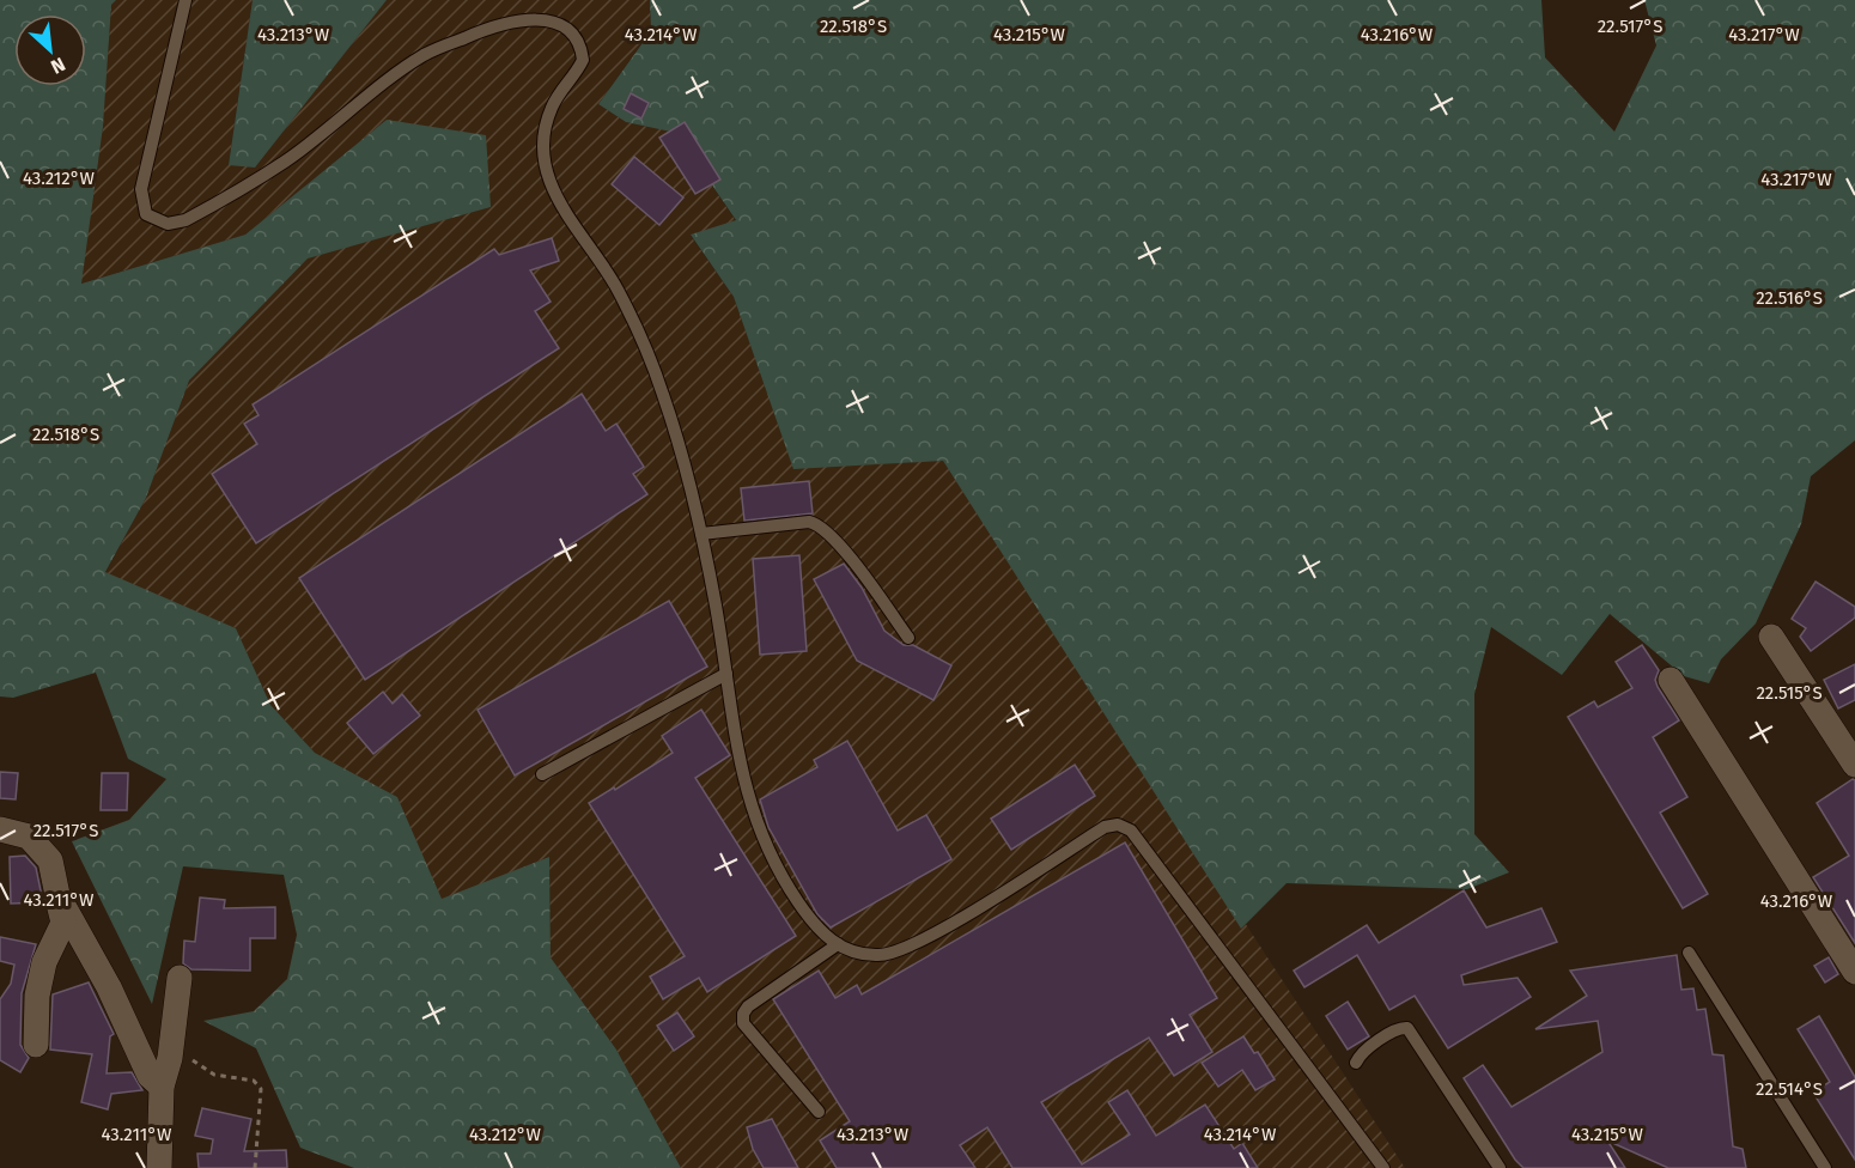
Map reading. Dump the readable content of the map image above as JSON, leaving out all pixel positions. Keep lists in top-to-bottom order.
{
  "north": "bottom right",
  "coordinates": [
    "22.518°S",
    "22.517°S",
    "43.213°W",
    "43.214°W",
    "43.215°W",
    "43.216°W",
    "43.217°W",
    "43.212°W",
    "22.516°S",
    "22.515°S",
    "43.211°W",
    "22.514°S"
  ]
}
